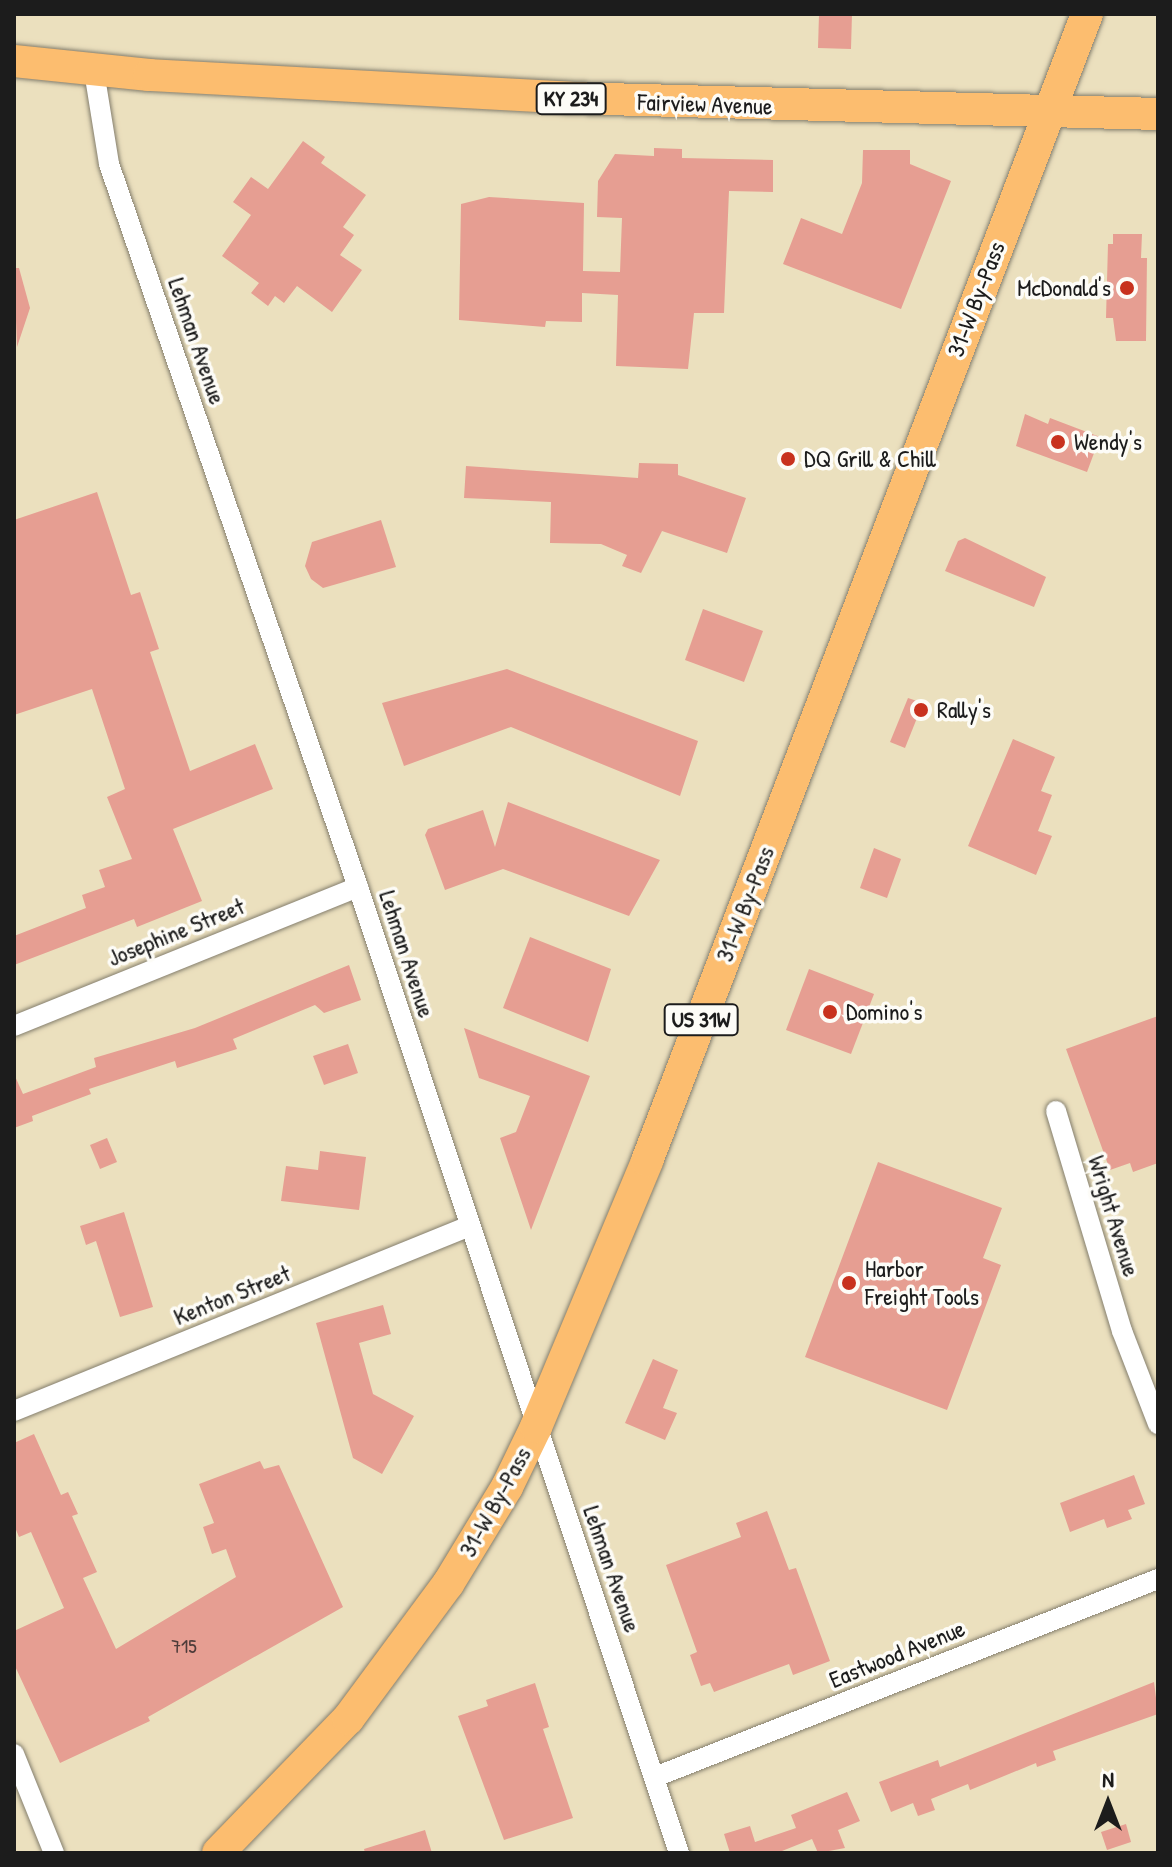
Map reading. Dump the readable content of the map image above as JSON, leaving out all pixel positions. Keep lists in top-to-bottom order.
{
  "streets": {
    "main road": [
      "KY 234",
      "Fairview Avenue",
      "31-W By-Pass",
      "US 31W"
    ],
    "street": [
      "Lehman Avenue",
      "Josephine Street",
      "Wright Avenue",
      "Kenton Street",
      "Eastwood Avenue"
    ]
  },
  "crossings": [
    ["Fairview Avenue", "31-W By-Pass"],
    ["Fairview Avenue", "Lehman Avenue"],
    ["31-W By-Pass", "Lehman Avenue"],
    ["Lehman Avenue", "Josephine Street"],
    ["Lehman Avenue", "Kenton Street"],
    ["Lehman Avenue", "Eastwood Avenue"]
  ],
  "places": [
    "McDonald's",
    "Wendy's",
    "DQ Grill & Chill",
    "Rally's",
    "Domino's",
    "Harbor Freight Tools"
  ],
  "house_numbers": ["715"],
  "north": "top"
}
